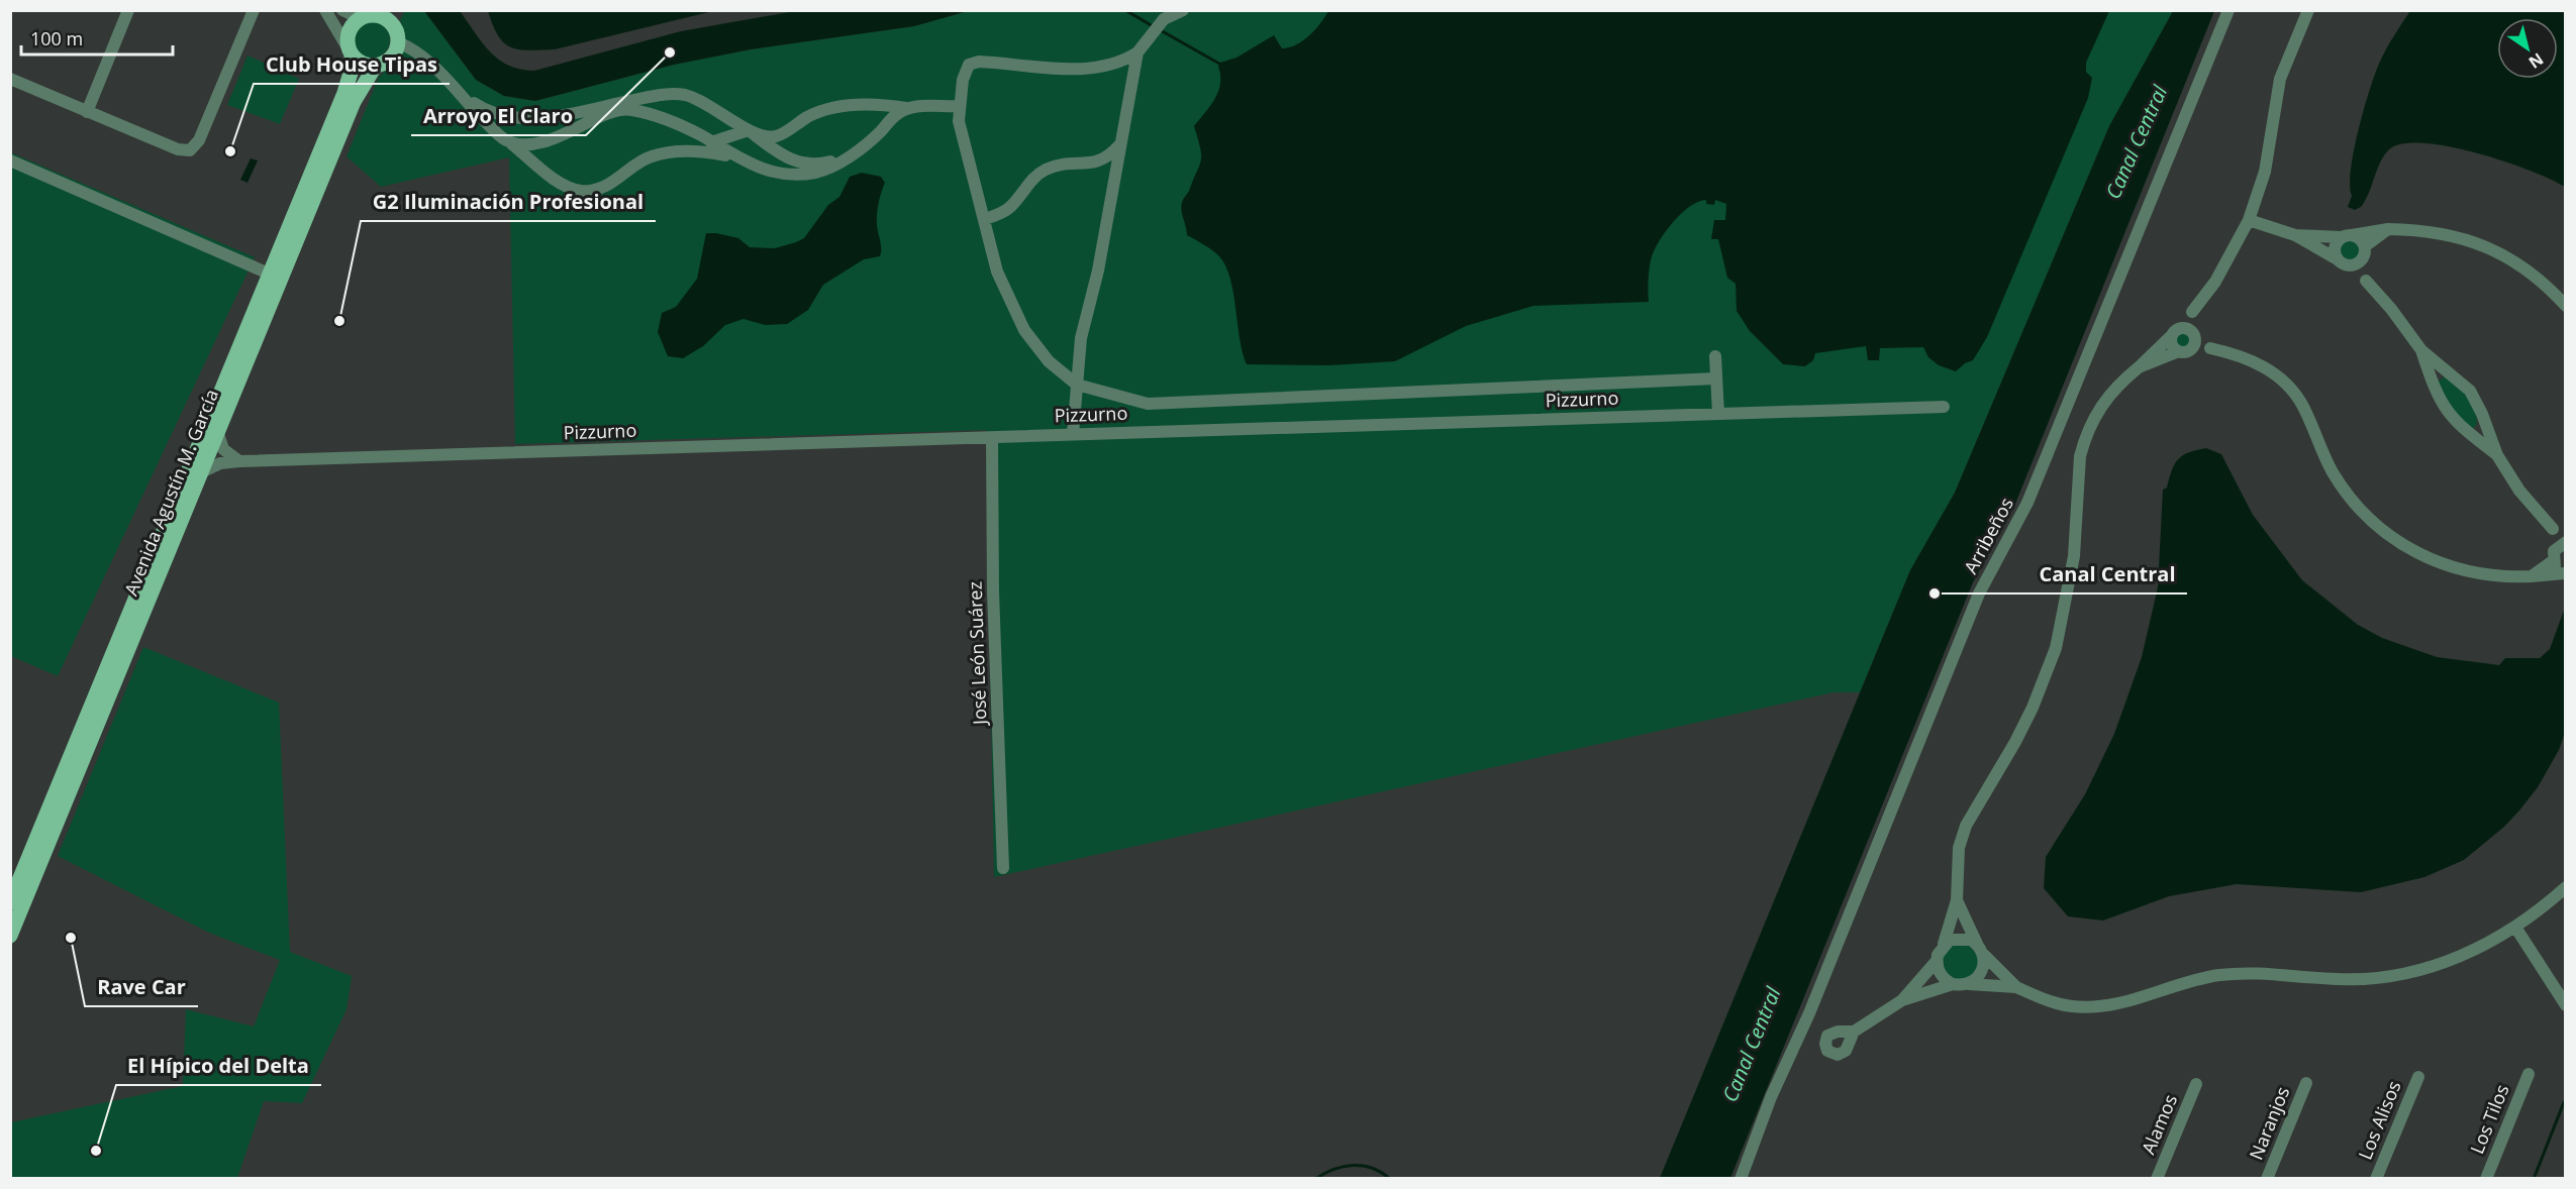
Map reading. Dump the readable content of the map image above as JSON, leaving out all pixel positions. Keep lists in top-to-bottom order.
{
  "streets": {
    "main road": ["Avenida Agustín M. García"],
    "street": [
      "Pizzurno",
      "Arribeños",
      "José León Suárez",
      "Los Tilos",
      "Los Alisos",
      "Naranjos",
      "Alamos"
    ]
  },
  "crossings": [
    ["Pizzurno", "Avenida Agustín M. García"],
    ["Pizzurno", "José León Suárez"]
  ],
  "water": ["Canal Central"],
  "places": [
    "Arroyo El Claro",
    "Club House Tipas",
    "G2 Iluminación Profesional",
    "Canal Central",
    "Rave Car",
    "El Hípico del Delta"
  ],
  "scale_bar": "100 m",
  "north": "bottom right"
}
